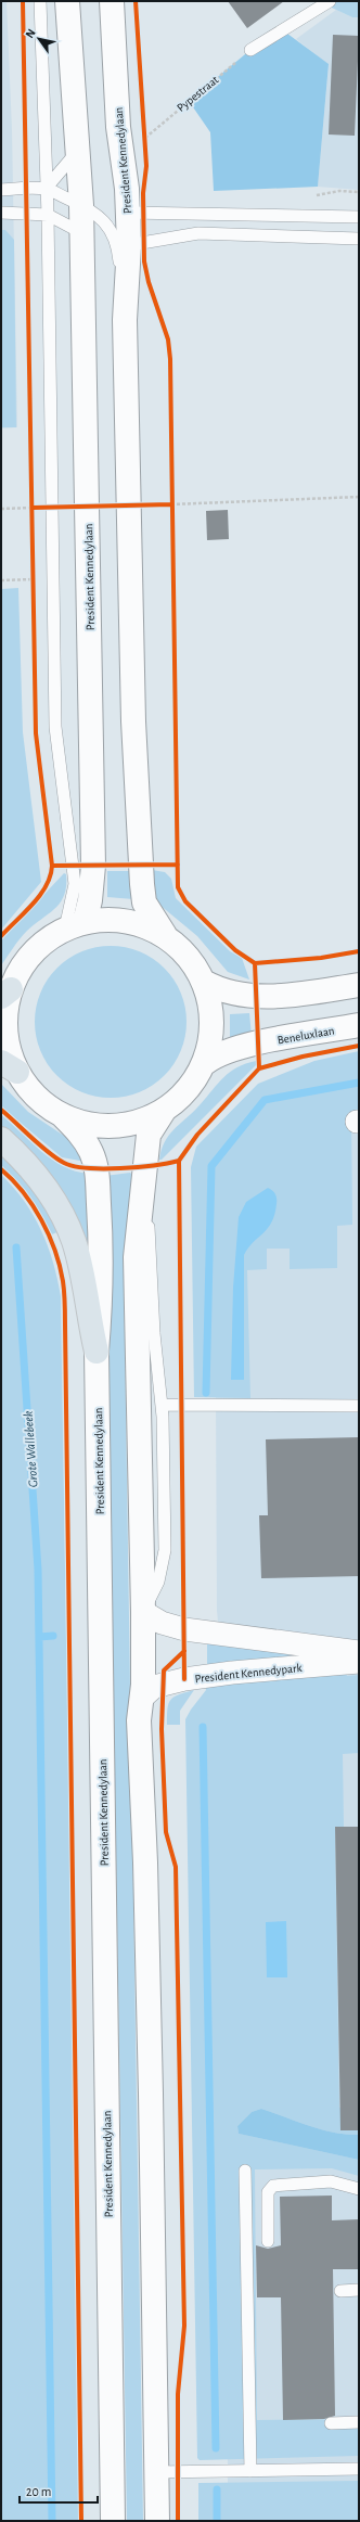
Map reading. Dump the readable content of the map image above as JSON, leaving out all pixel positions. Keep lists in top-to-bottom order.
{
  "streets": {
    "main road": ["President Kennedylaan", "Beneluxlaan"],
    "street": ["President Kennedypark"],
    "path": ["Pypestraat"]
  },
  "water": ["Grote Wallebeek"],
  "scale_bar": "20 m",
  "north": "top left"
}
